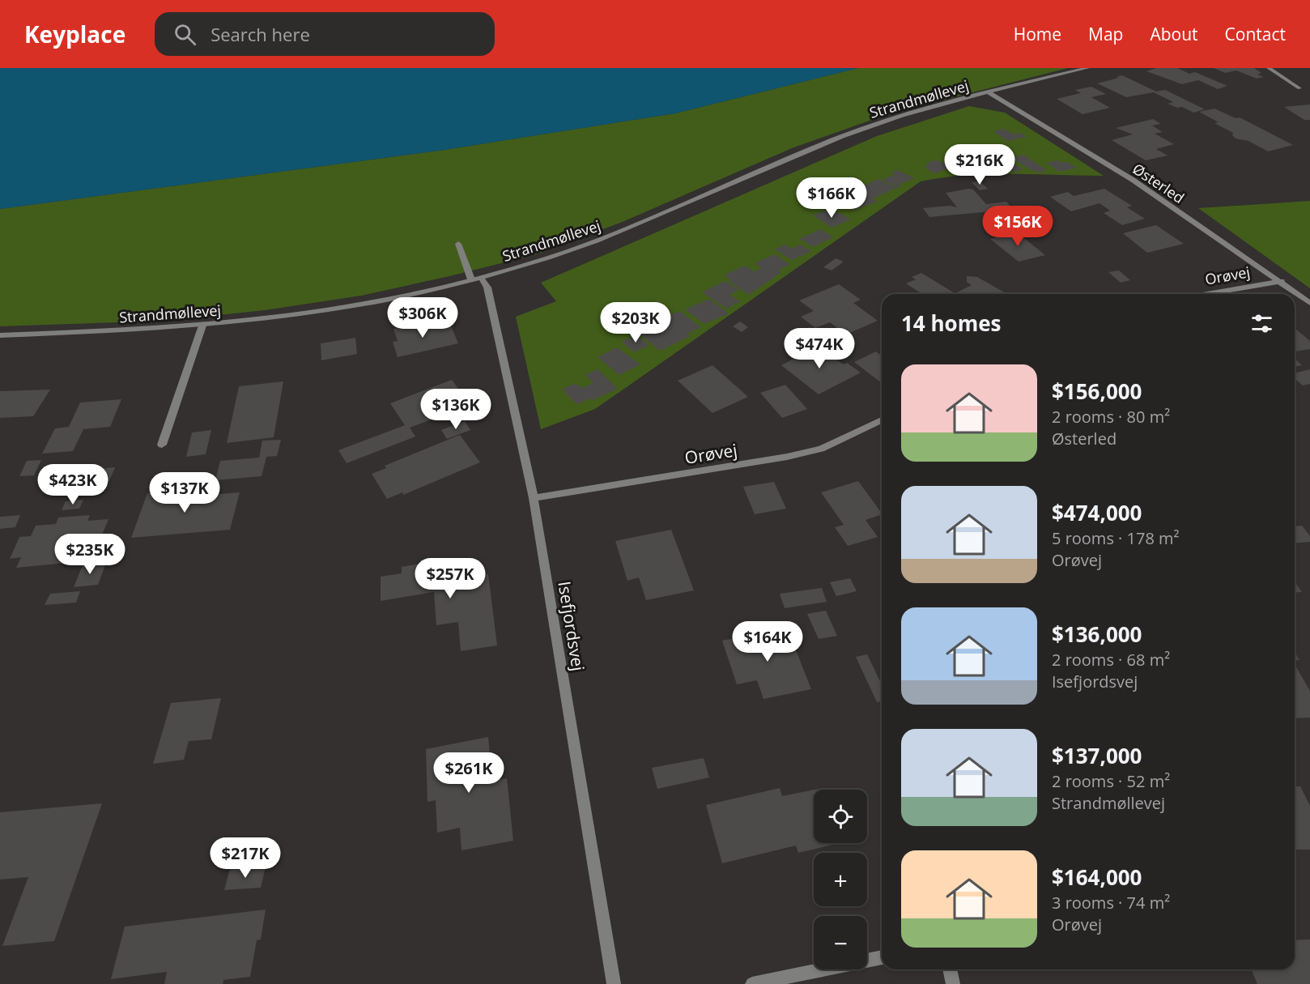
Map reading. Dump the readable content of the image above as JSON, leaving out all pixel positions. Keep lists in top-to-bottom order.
{
  "streets": {
    "street": [
      "Strandmøllevej",
      "Østerled",
      "Orøvej",
      "Isefjordsvej"
    ]
  },
  "crossings": [
    ["Strandmøllevej", "Østerled"],
    ["Strandmøllevej", "Isefjordsvej"],
    ["Østerled", "Orøvej"],
    ["Orøvej", "Isefjordsvej"]
  ],
  "page": {
    "header": "Keyplace",
    "search": "Search here",
    "nav": [
      "Home",
      "Map",
      "About",
      "Contact"
    ],
    "price": [
      "$216K",
      "$166K",
      "$156K",
      "$306K",
      "$203K",
      "$474K",
      "$136K",
      "$423K",
      "$137K",
      "$235K",
      "$257K",
      "$164K",
      "$261K",
      "$217K"
    ],
    "heading": "14 homes",
    "list": [
      {
        "name": "$156,000",
        "note": "2 rooms · 80 m² · Østerled"
      },
      {
        "name": "$474,000",
        "note": "5 rooms · 178 m² · Orøvej"
      },
      {
        "name": "$136,000",
        "note": "2 rooms · 68 m² · Isefjordsvej"
      },
      {
        "name": "$137,000",
        "note": "2 rooms · 52 m² · Strandmøllevej"
      },
      {
        "name": "$164,000",
        "note": "3 rooms · 74 m² · Orøvej"
      }
    ],
    "map_buttons": ["+", "−"]
  }
}
